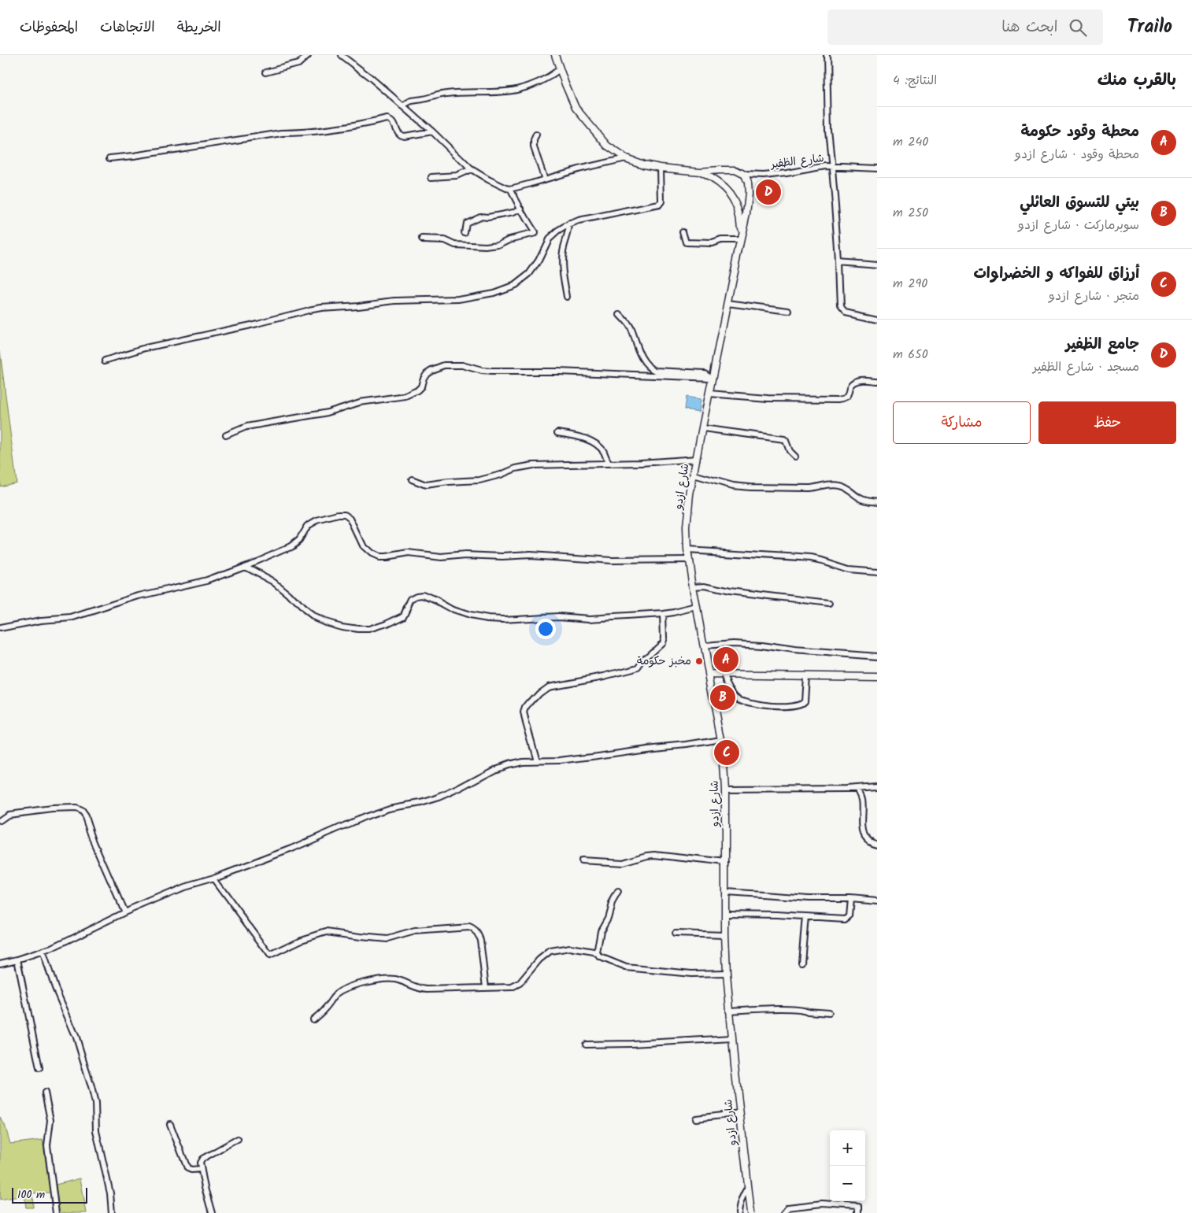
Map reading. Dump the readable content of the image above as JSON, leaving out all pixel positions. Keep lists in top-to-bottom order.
{
  "streets": {
    "street": ["شارع الظفير", "شارع ازدو"]
  },
  "places": ["مخبز حكومة"],
  "scale_bar": "100 m",
  "page": {
    "header": "Trailo",
    "search": "ابحث هنا",
    "nav": ["الخريطة", "الاتجاهات", "المحفوظات"],
    "heading": ["بالقرب منك", "النتائج: 4"],
    "list": [
      {
        "mark": "A",
        "name": "محطة وقود حكومة",
        "note": "محطة وقود · شارع ازدو",
        "value": "240 m"
      },
      {
        "mark": "B",
        "name": "بيتي للتسوق العائلي",
        "note": "سوبرماركت · شارع ازدو",
        "value": "250 m"
      },
      {
        "mark": "C",
        "name": "أرزاق للفواكه و الخضراوات",
        "note": "متجر · شارع ازدو",
        "value": "290 m"
      },
      {
        "mark": "D",
        "name": "جامع الظفير",
        "note": "مسجد · شارع الظفير",
        "value": "650 m"
      }
    ],
    "pins": [
      "D",
      "A",
      "B",
      "C"
    ],
    "buttons": ["حفظ", "مشاركة"],
    "map_buttons": ["+", "−"],
    "scale": "100 m"
  }
}
